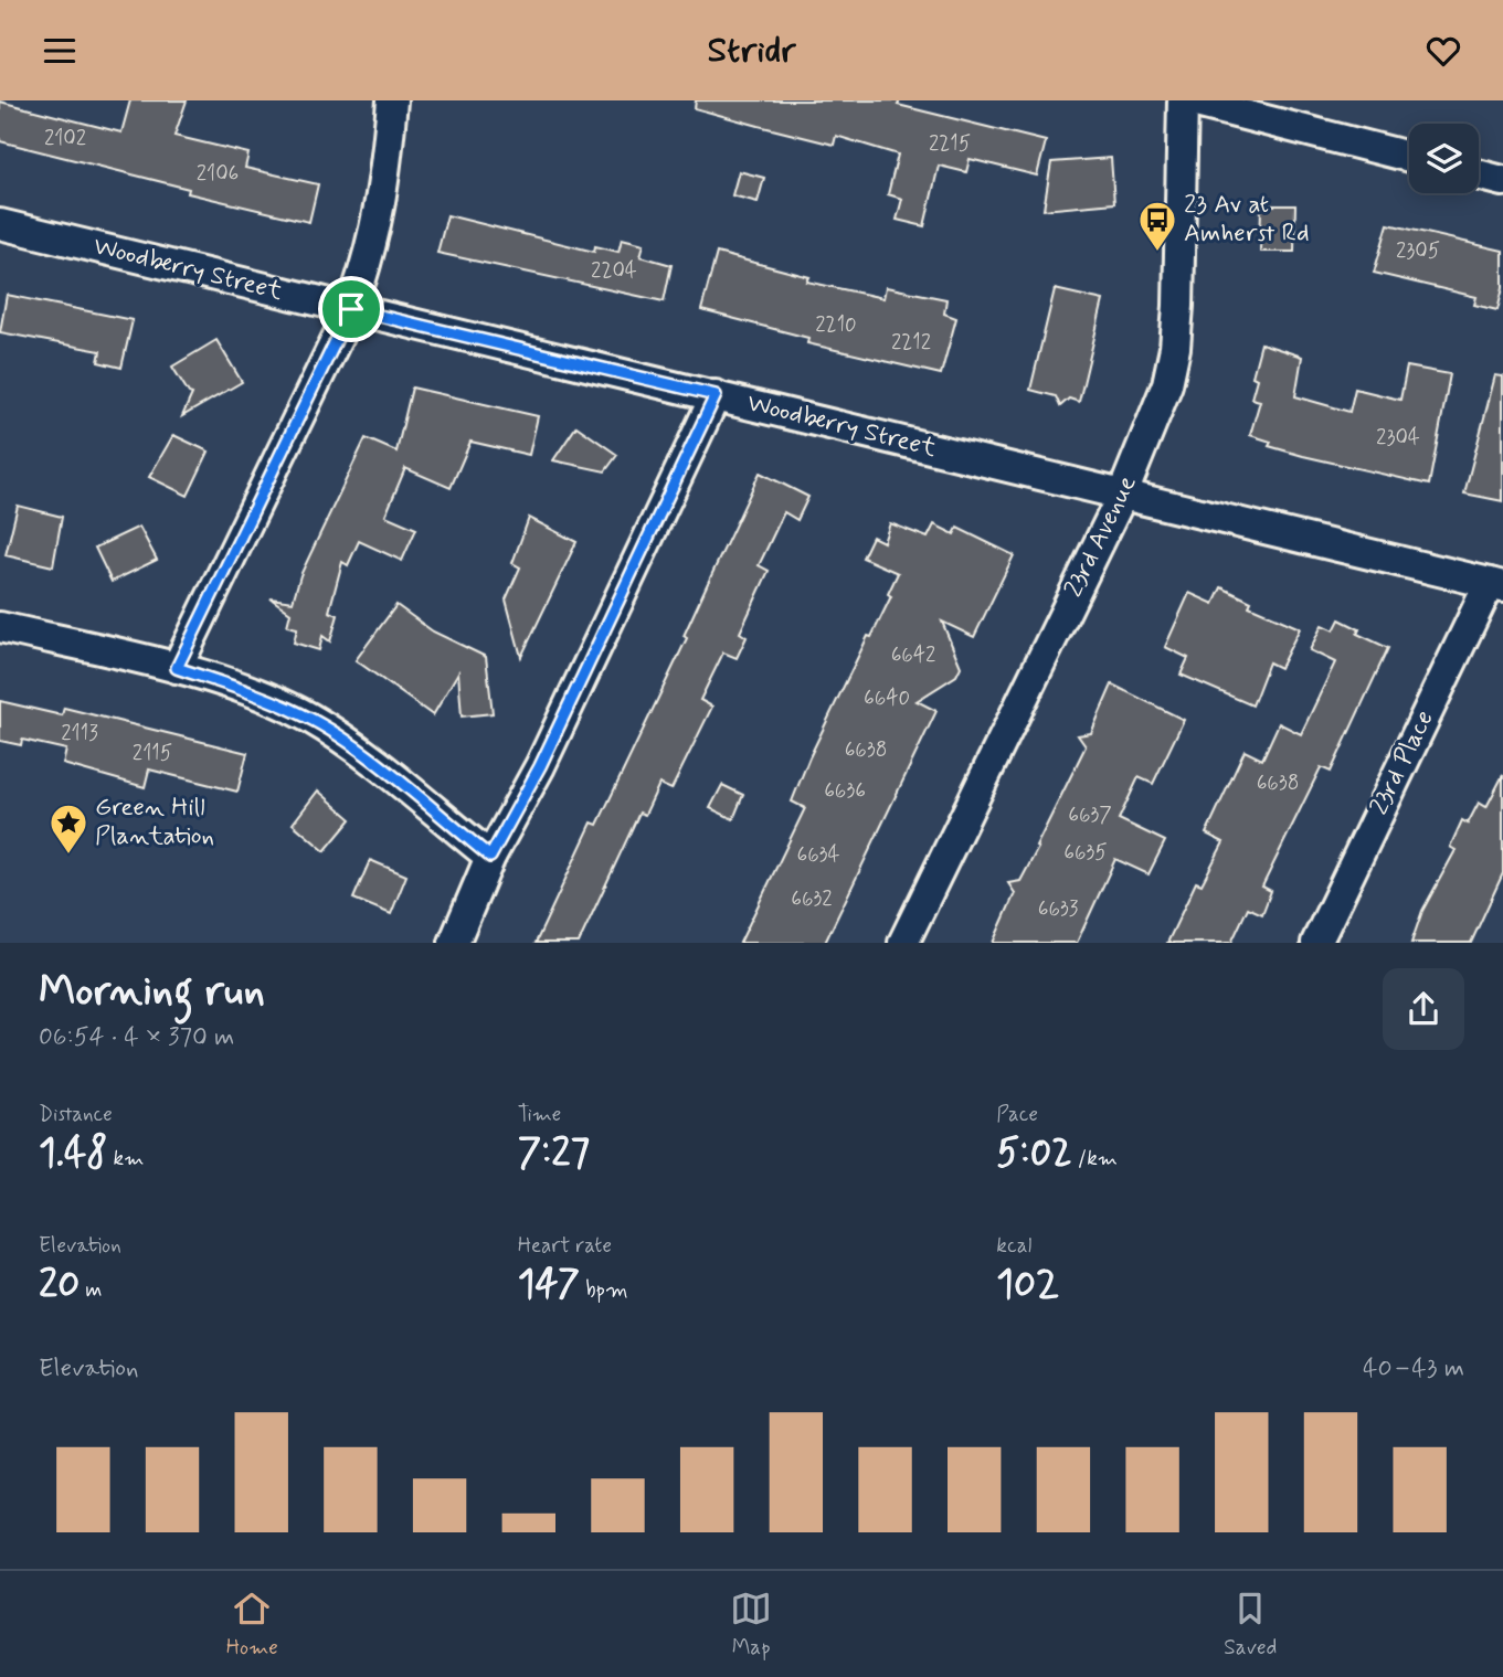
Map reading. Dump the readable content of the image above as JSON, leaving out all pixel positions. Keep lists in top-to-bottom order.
{
  "streets": {
    "street": ["Woodberry Street", "23rd Avenue", "23rd Place"]
  },
  "crossings": [
    ["Woodberry Street", "23rd Avenue"],
    ["Woodberry Street", "23rd Place"]
  ],
  "places": {
    "bus stop": ["23 Av at Amherst Rd"],
    "place": ["Green Hill Plantation"]
  },
  "house_numbers": [
    "2102",
    "2215",
    "2106",
    "2305",
    "2204",
    "2210",
    "2212",
    "2304",
    "6642",
    "6640",
    "2113",
    "6638",
    "2115",
    "6638",
    "6636",
    "6637",
    "6635",
    "6634",
    "6632",
    "6633"
  ],
  "page": {
    "header": "Stridr",
    "heading": ["Morning run", "06:54 · 4 × 370 m"],
    "stats": [
      ["Distance", "1.48 km"],
      ["Time", "7:27"],
      ["Pace", "5:02 /km"],
      ["Elevation", "20 m"],
      ["Heart rate", "147 bpm"],
      ["kcal", "102"]
    ],
    "chart": ["Elevation", "40–43 m"],
    "tabs": ["Home", "Map", "Saved"]
  }
}
